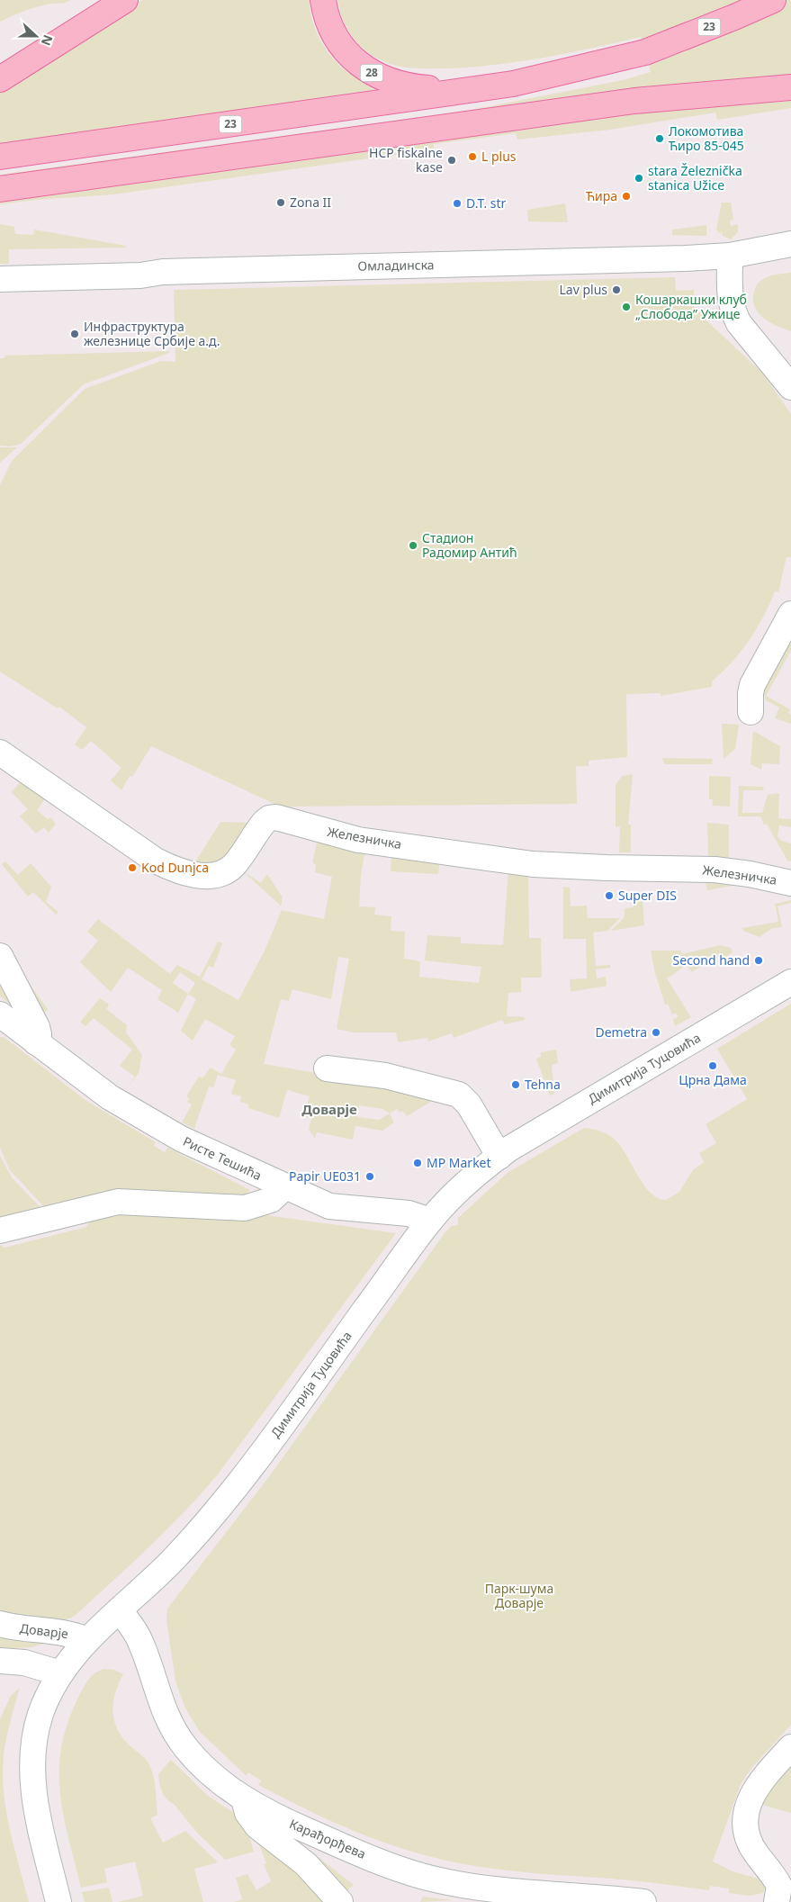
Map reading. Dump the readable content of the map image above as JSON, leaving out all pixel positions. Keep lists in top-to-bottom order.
{
  "streets": {
    "main road": ["23", "28"],
    "street": [
      "Омладинска",
      "Железничка",
      "Димитрија Туцовића",
      "Ристе Тешића",
      "Доварје",
      "Карађорђева"
    ]
  },
  "crossings": [
    ["23", "28"],
    ["Димитрија Туцовића", "Ристе Тешића"],
    ["Димитрија Туцовића", "Доварје"],
    ["Димитрија Туцовића", "Карађорђева"]
  ],
  "districts": ["Доварје"],
  "parks": ["Парк-шума Доварје"],
  "places": [
    "Локомотива Ћиро 85-045",
    "L plus",
    "HCP fiskalne kase",
    "stara Železnička stanica Užice",
    "Ћира",
    "Zona II",
    "D.T. str",
    "Lav plus",
    "Кошаркашки клуб „Слобода” Ужице",
    "Инфраструктура железнице Србије а.д.",
    "Стадион Радомир Антић",
    "Kod Dunjca",
    "Super DIS",
    "Second hand",
    "Demetra",
    "Црна Дама",
    "Tehna",
    "MP Market",
    "Papir UE031"
  ],
  "north": "right"
}
